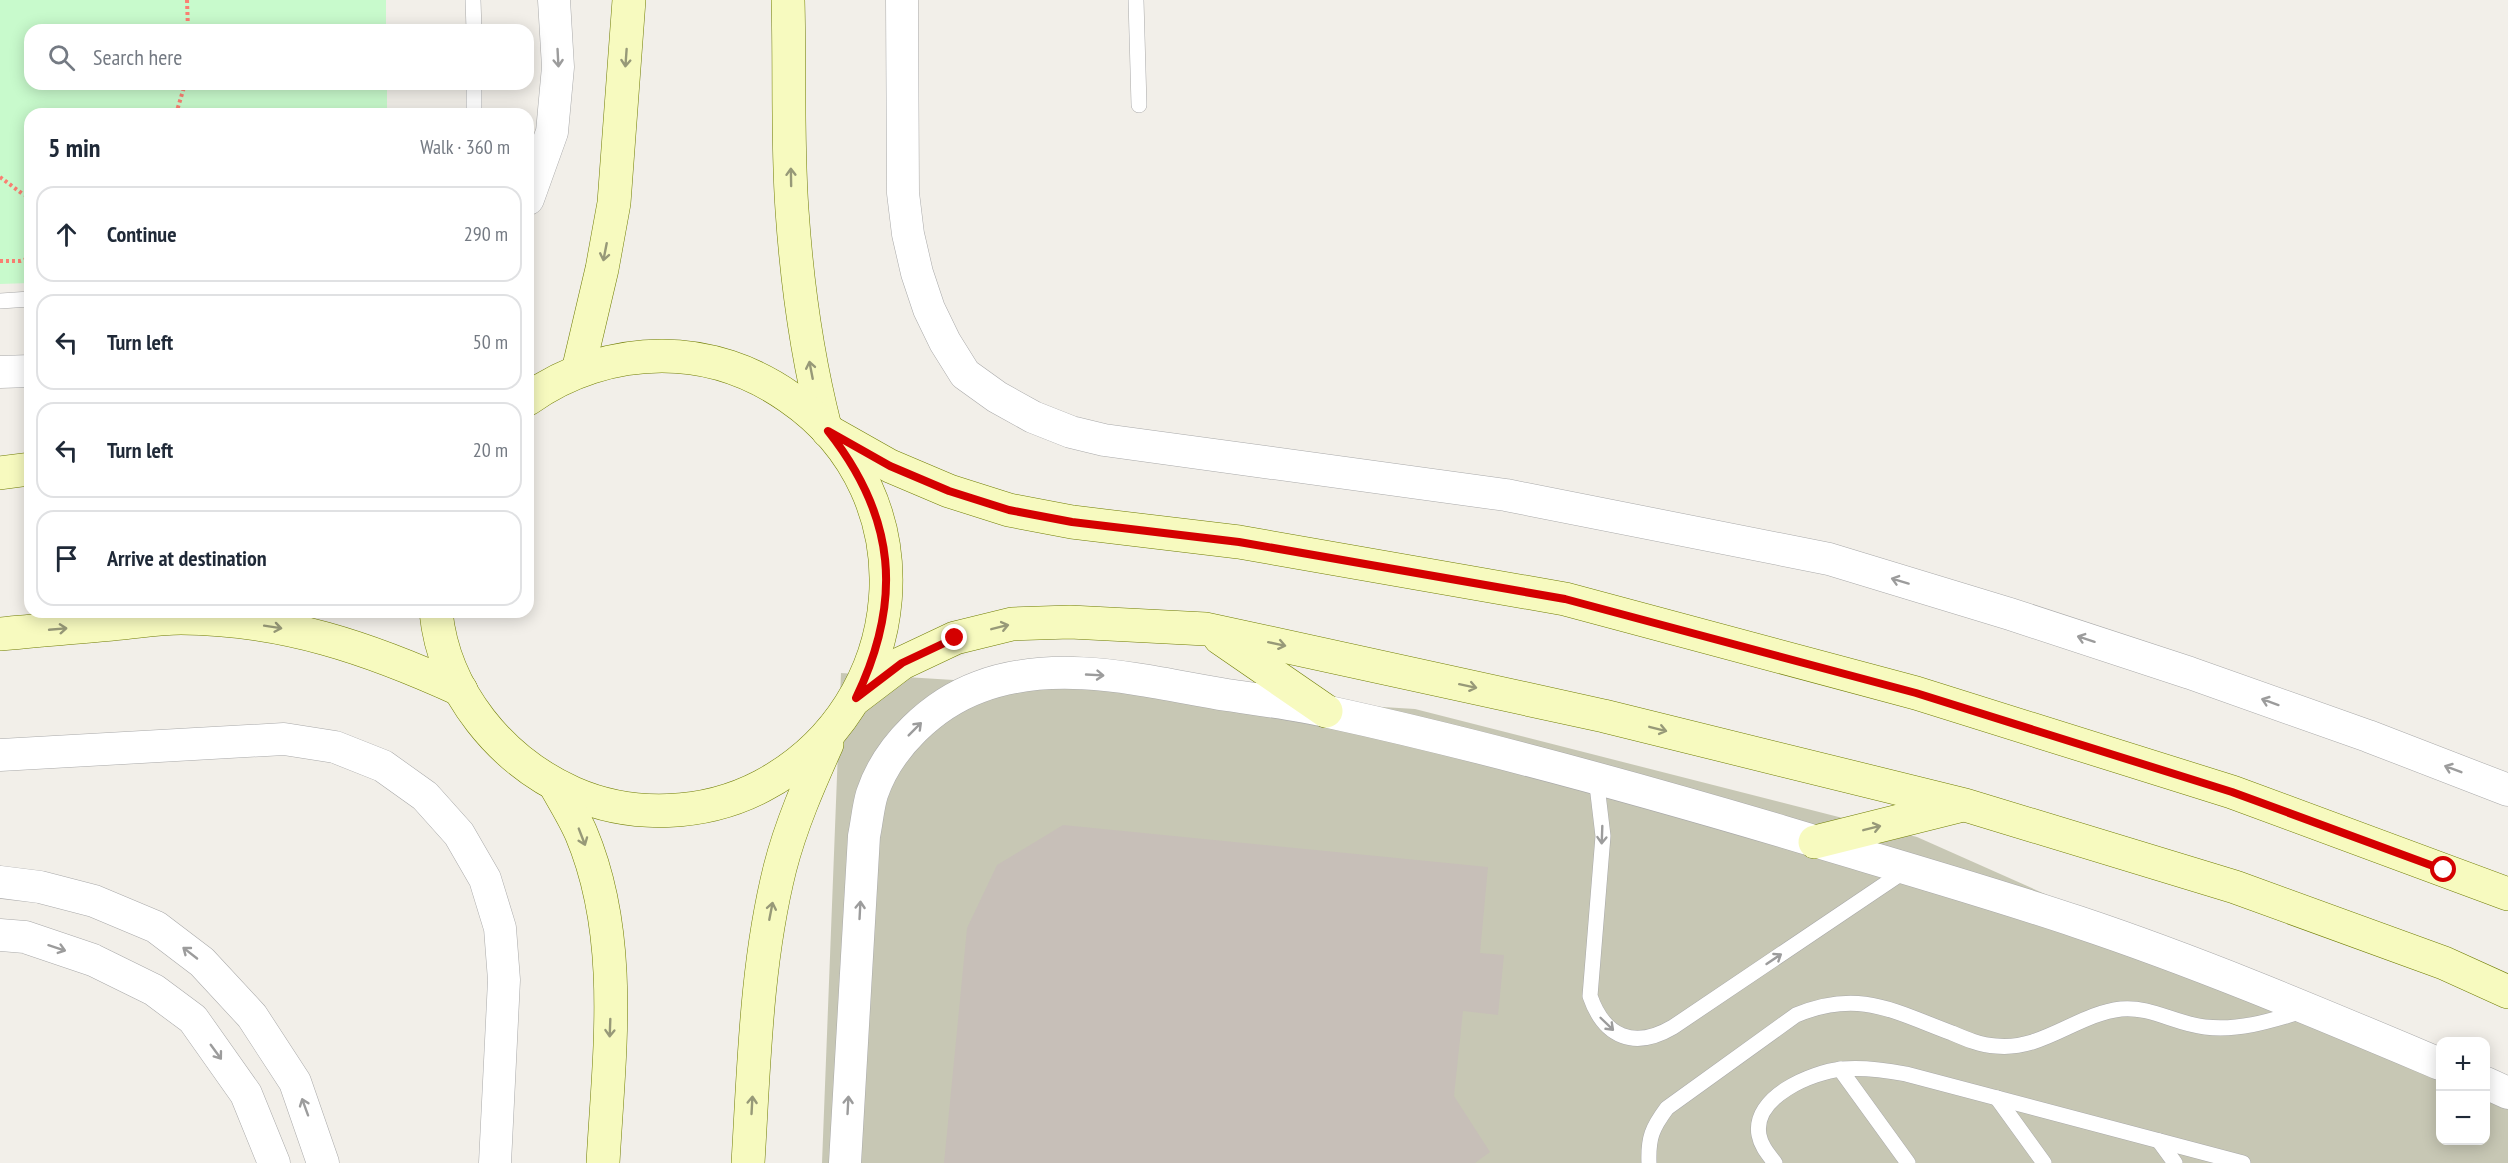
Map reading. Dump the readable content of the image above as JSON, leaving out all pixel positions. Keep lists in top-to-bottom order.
{
  "page": {
    "search": "Search here",
    "heading": ["5 min", "Walk · 360 m"],
    "list": [
      ["Continue", "290 m"],
      ["Turn left", "50 m"],
      ["Turn left", "20 m"],
      "Arrive at destination"
    ],
    "map_buttons": ["+", "−"]
  }
}
